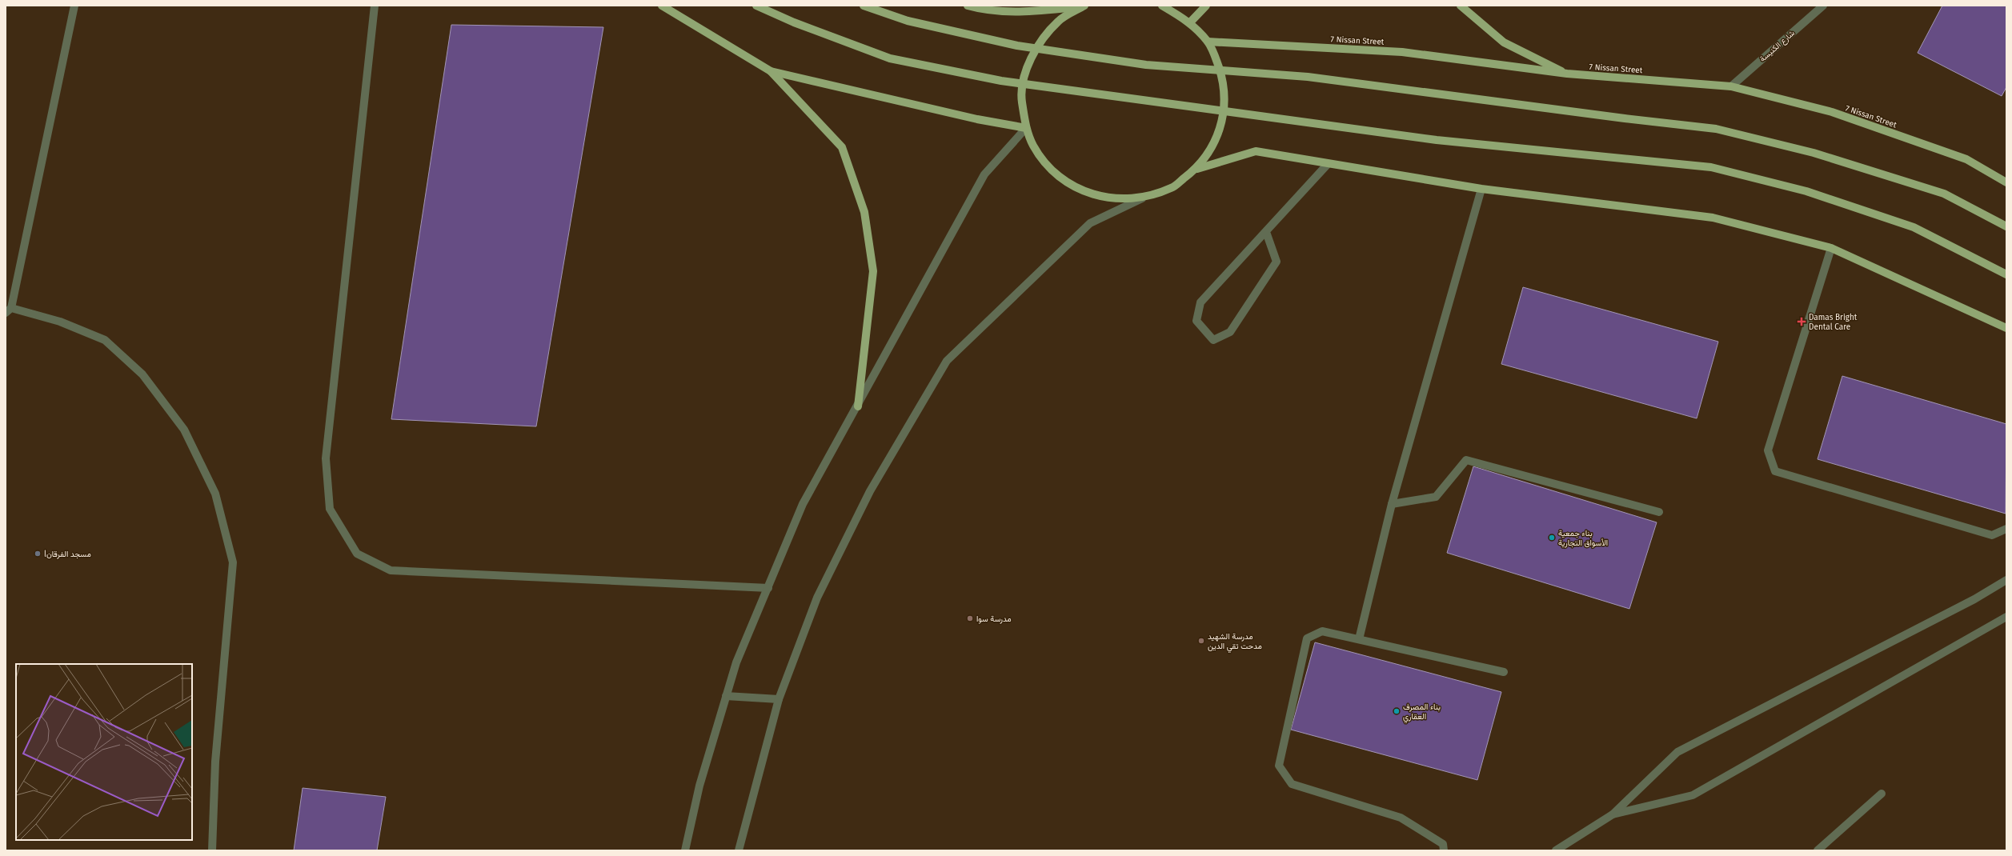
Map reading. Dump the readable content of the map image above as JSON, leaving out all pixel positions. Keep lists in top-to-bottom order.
{
  "streets": {
    "main road": ["7 Nissan Street"],
    "street": ["شارع الكنيسة"]
  },
  "crossings": [
    ["7 Nissan Street", "شارع الكنيسة"]
  ],
  "places": {
    "health": ["Damas Bright Dental Care"],
    "other": [
      "بناء جمعية الأسواق التجارية",
      "lمسجد الفرقان",
      "مدرسة سوا",
      "مدرسة الشهيد مدحت تقي الدين",
      "بناء المصرف العقاري"
    ]
  }
}
